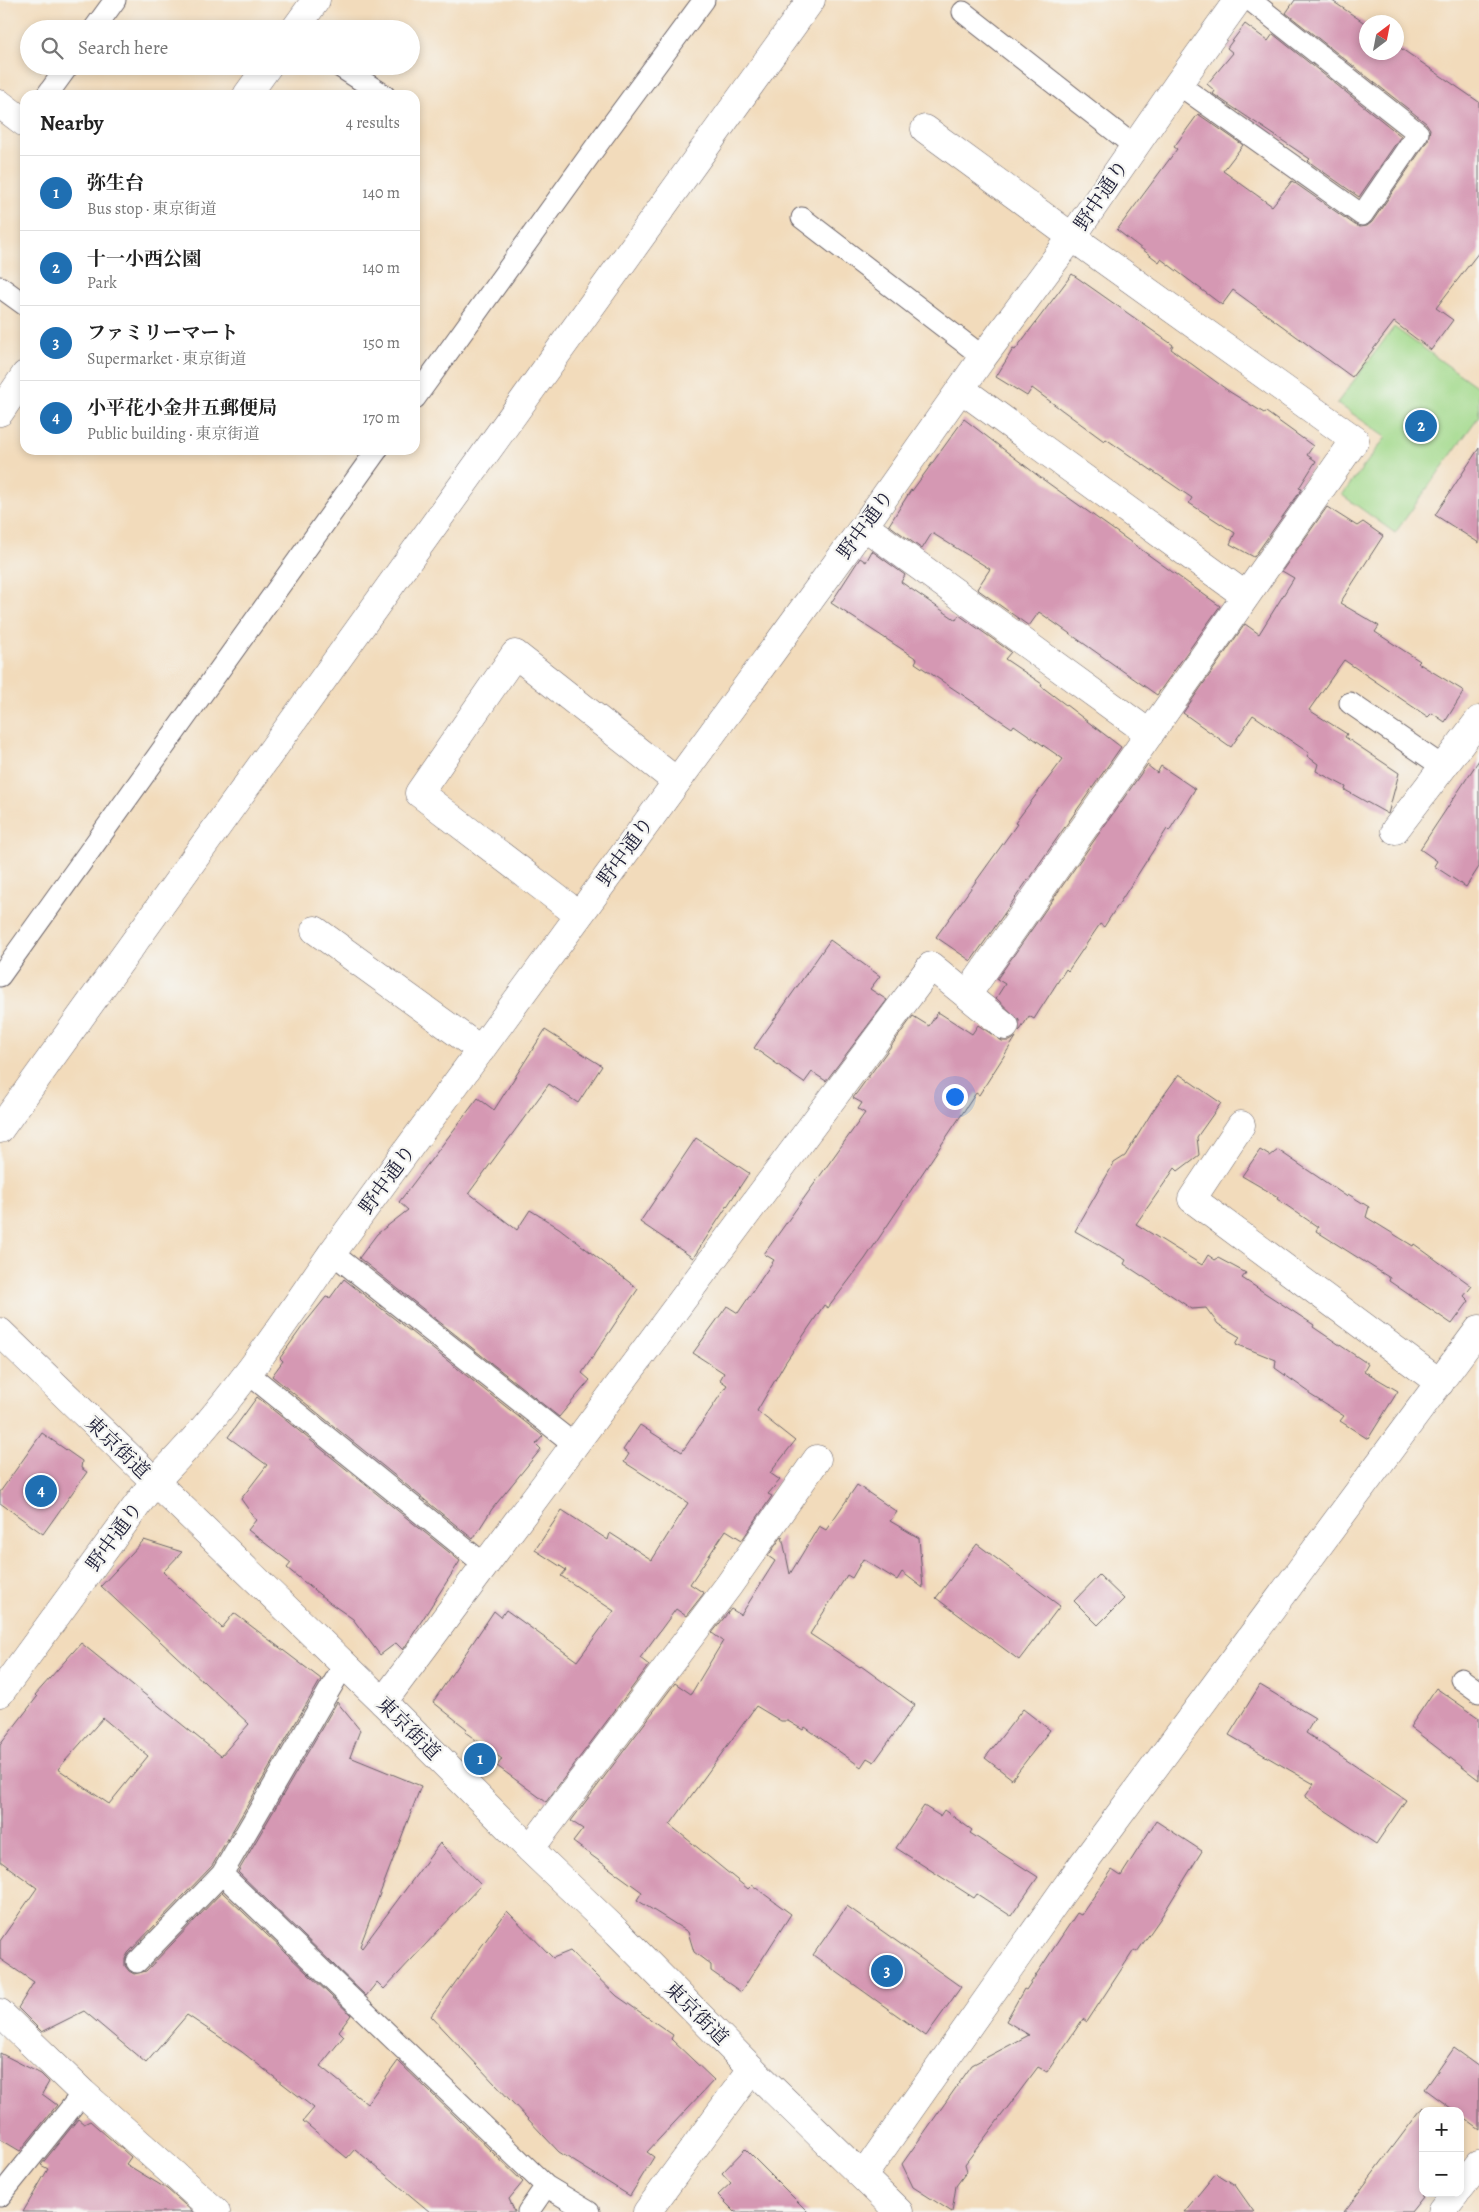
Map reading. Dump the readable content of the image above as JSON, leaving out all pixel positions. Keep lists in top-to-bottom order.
{
  "streets": {
    "street": ["野中通り", "東京街道"]
  },
  "crossings": [
    ["野中通り", "東京街道"]
  ],
  "north": "top right",
  "page": {
    "search": "Search here",
    "heading": ["Nearby", "4 results"],
    "list": [
      {
        "mark": "1",
        "name": "弥生台",
        "note": "Bus stop · 東京街道",
        "value": "140 m"
      },
      {
        "mark": "2",
        "name": "十一小西公園",
        "note": "Park",
        "value": "140 m"
      },
      {
        "mark": "3",
        "name": "ファミリーマート",
        "note": "Supermarket · 東京街道",
        "value": "150 m"
      },
      {
        "mark": "4",
        "name": "小平花小金井五郵便局",
        "note": "Public building · 東京街道",
        "value": "170 m"
      }
    ],
    "pins": [
      "2",
      "4",
      "1",
      "3"
    ],
    "map_buttons": ["+", "−"]
  }
}
